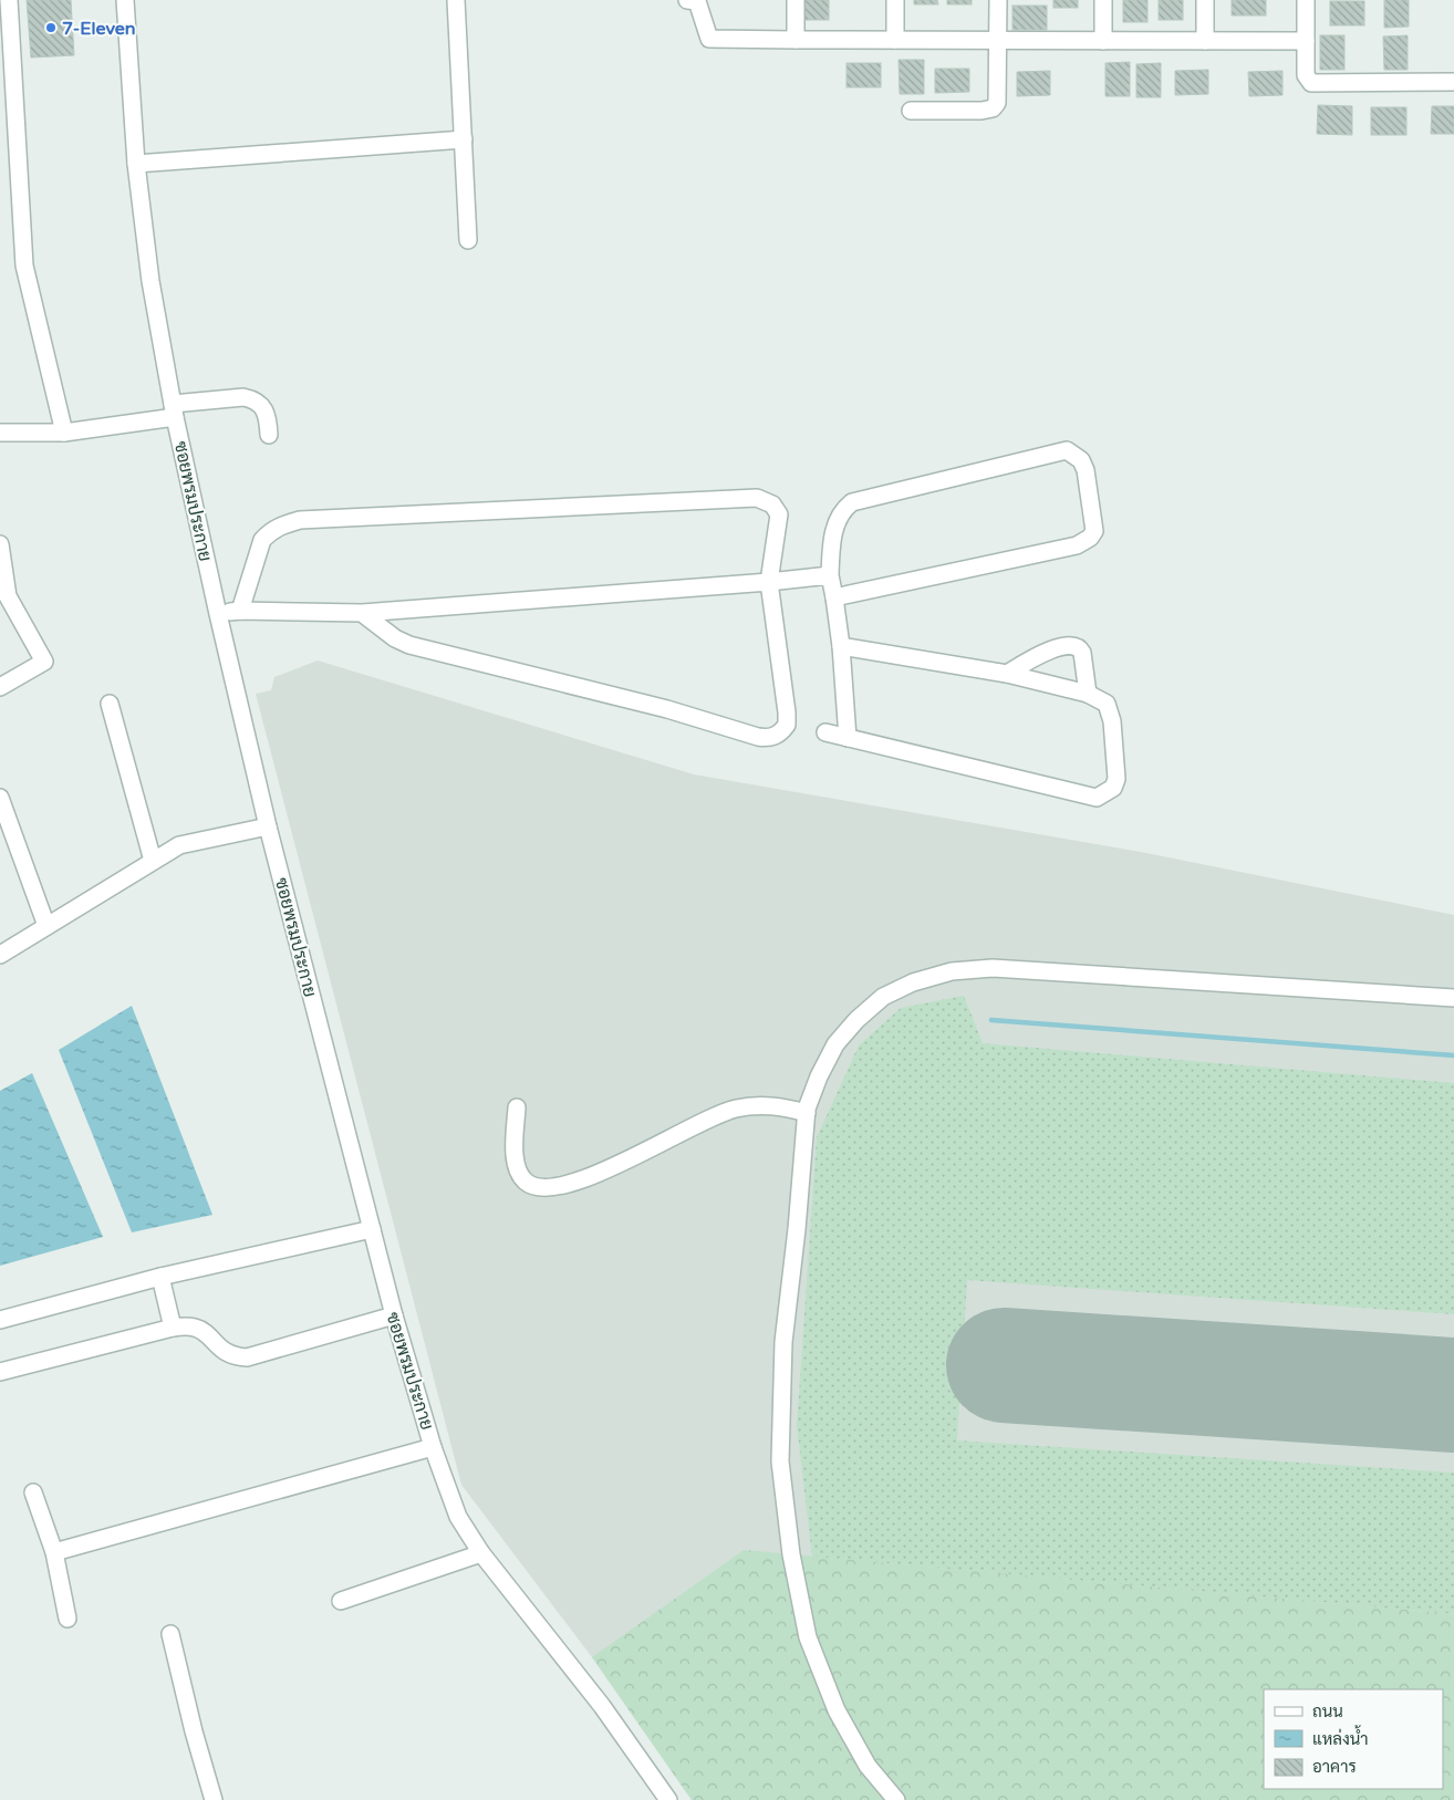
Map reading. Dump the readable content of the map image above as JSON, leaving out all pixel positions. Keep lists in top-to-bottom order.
{
  "streets": {
    "street": ["ซอยพรมประกาย"]
  },
  "places": ["7-Eleven"],
  "legend": ["ถนน", "แหล่งน้ำ", "อาคาร"]
}
